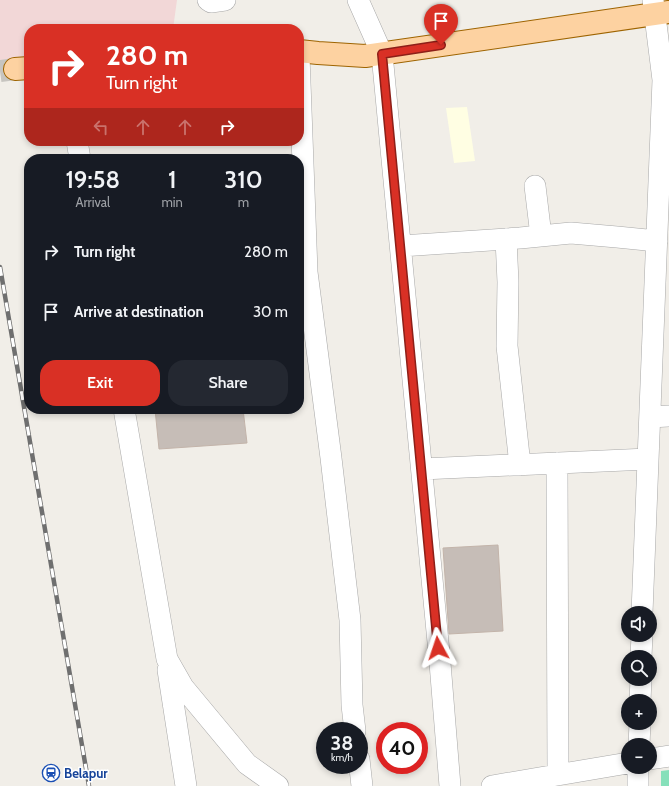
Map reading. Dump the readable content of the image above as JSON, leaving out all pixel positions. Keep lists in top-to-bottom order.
{
  "places": {
    "station": ["Belapur"]
  },
  "page": {
    "turn": ["280 m", "Turn right"],
    "eta": [
      "19:58",
      "Arrival",
      "1",
      "min",
      "310",
      "m"
    ],
    "list": [
      {
        "name": "Turn right",
        "value": "280 m"
      },
      {
        "name": "Arrive at destination",
        "value": "30 m"
      }
    ],
    "buttons": ["Exit", "Share"],
    "map_buttons": ["+", "−"],
    "speed": "38 km/h",
    "limit": "40"
  }
}
